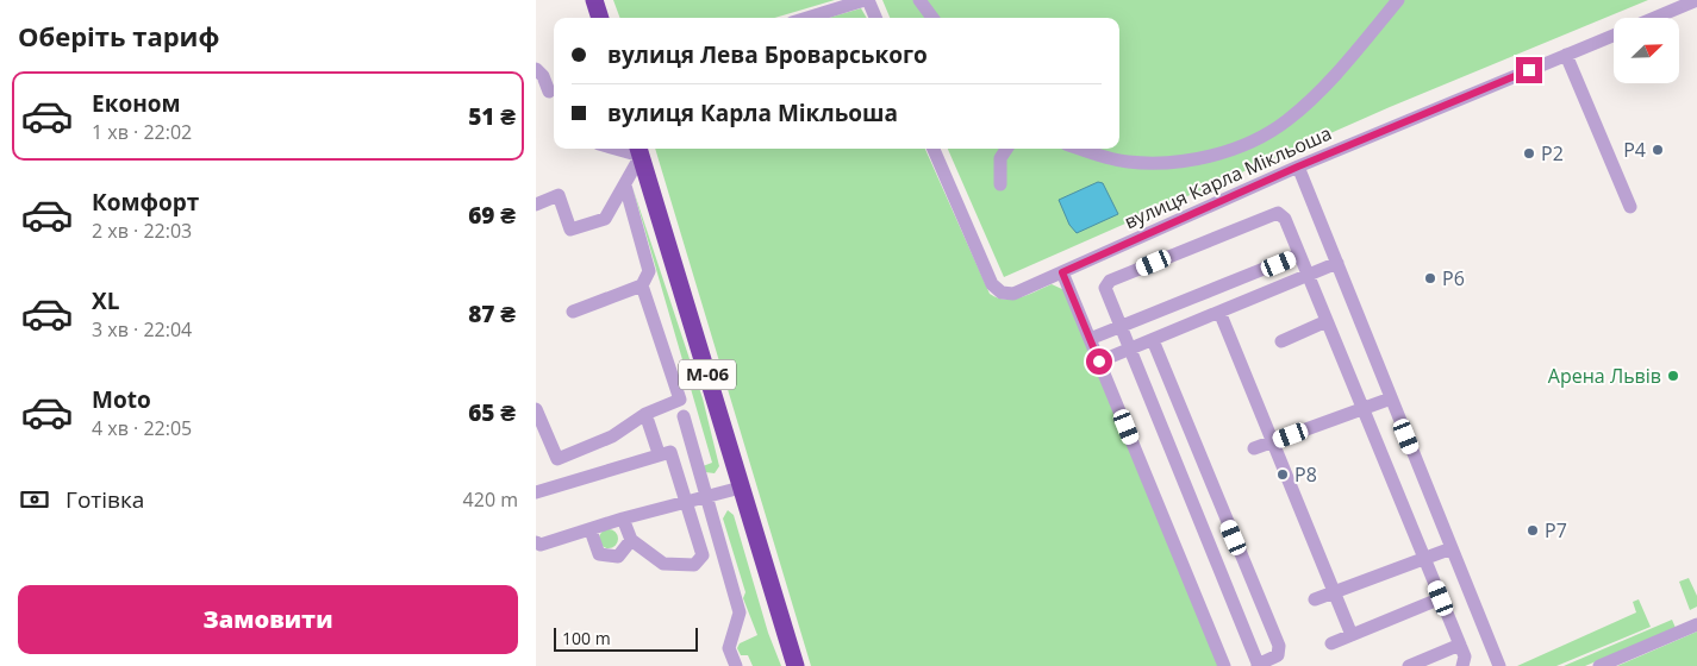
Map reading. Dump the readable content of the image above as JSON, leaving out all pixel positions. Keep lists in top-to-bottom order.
{
  "streets": {
    "highway": ["М-06"],
    "street": ["вулиця Карла Мікльоша"]
  },
  "places": [
    "P4",
    "P2",
    "P6",
    "Арена Львів",
    "P8",
    "P7"
  ],
  "scale_bar": "100 m",
  "north": "top right",
  "page": {
    "heading": "Оберіть тариф",
    "banner": ["вулиця Лева Броварського", "вулиця Карла Мікльоша"],
    "list": [
      {
        "name": "Економ",
        "note": "1 хв · 22:02",
        "value": "51 ₴"
      },
      {
        "name": "Комфорт",
        "note": "2 хв · 22:03",
        "value": "69 ₴"
      },
      {
        "name": "XL",
        "note": "3 хв · 22:04",
        "value": "87 ₴"
      },
      {
        "name": "Moto",
        "note": "4 хв · 22:05",
        "value": "65 ₴"
      }
    ],
    "pay": ["Готівка", "420 m"],
    "buttons": "Замовити",
    "scale": "100 m"
  }
}
